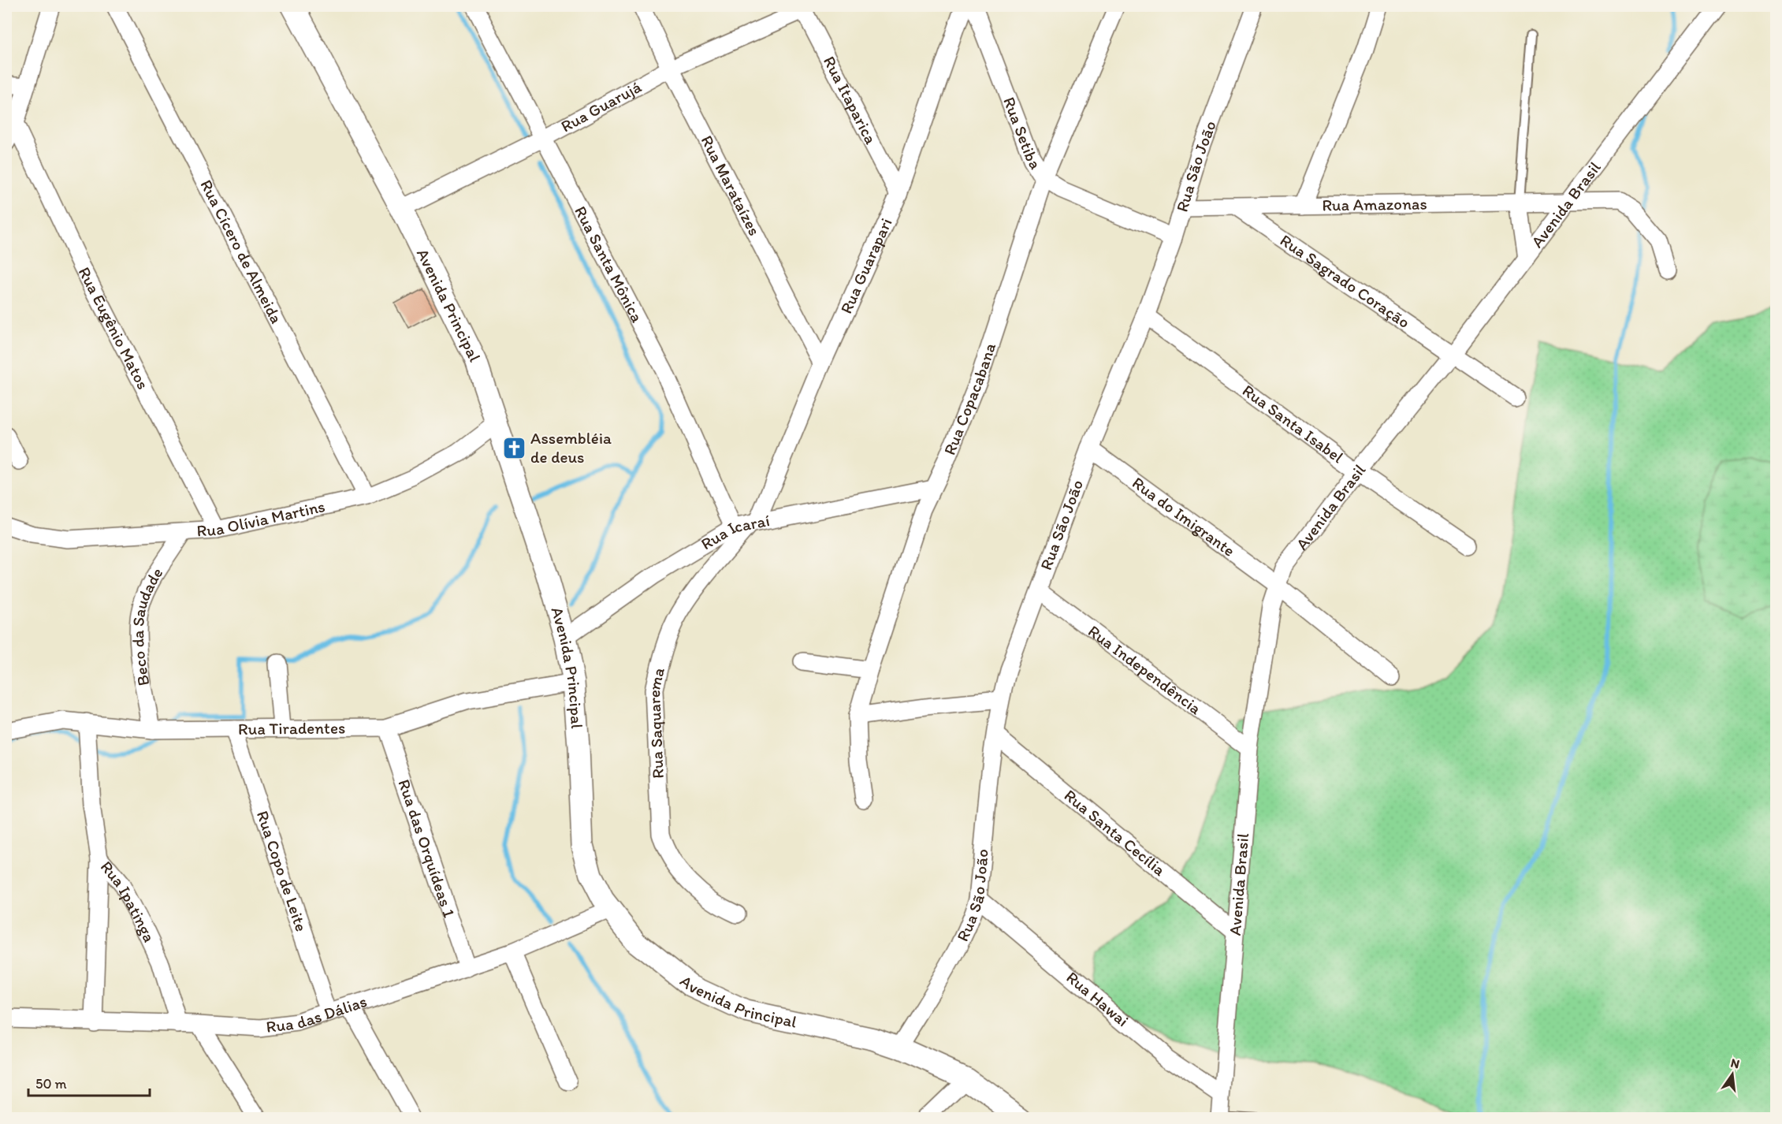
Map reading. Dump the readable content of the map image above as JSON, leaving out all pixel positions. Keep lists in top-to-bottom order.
{
  "streets": {
    "street": [
      "Rua Itaparica",
      "Rua Guarujá",
      "Rua Setiba",
      "Rua São João",
      "Rua Marataízes",
      "Rua Amazonas",
      "Avenida Brasil",
      "Rua Cícero de Almeida",
      "Rua Santa Mônica",
      "Rua Guarapari",
      "Rua Sagrado Coração",
      "Avenida Principal",
      "Rua Eugênio Matos",
      "Rua Copacabana",
      "Rua Santa Isabel",
      "Rua do Imigrante",
      "Rua Olívia Martins",
      "Rua Icaraí",
      "Beco da Saudade",
      "Rua Independência",
      "Rua Saquarema",
      "Rua Tiradentes",
      "Rua Santa Cecília",
      "Rua das Orquídeas 1",
      "Rua Copo de Leite",
      "Rua Ipatinga",
      "Rua Hawai",
      "Rua das Dálias"
    ]
  },
  "crossings": [
    ["Rua Itaparica", "Rua Guarujá"],
    ["Rua Itaparica", "Rua Guarapari"],
    ["Rua Guarujá", "Rua Marataízes"],
    ["Rua Guarujá", "Rua Santa Mônica"],
    ["Rua Guarujá", "Avenida Principal"],
    ["Rua Setiba", "Rua São João"],
    ["Rua Setiba", "Rua Copacabana"],
    ["Rua São João", "Rua Amazonas"],
    ["Rua São João", "Avenida Principal"],
    ["Rua São João", "Rua Santa Isabel"],
    ["Rua São João", "Rua do Imigrante"],
    ["Rua São João", "Rua Independência"],
    ["Rua São João", "Rua Santa Cecília"],
    ["Rua São João", "Rua Hawai"],
    ["Rua Marataízes", "Rua Guarapari"],
    ["Rua Amazonas", "Avenida Brasil"],
    ["Rua Amazonas", "Rua Sagrado Coração"],
    ["Avenida Brasil", "Rua Sagrado Coração"],
    ["Avenida Brasil", "Rua Santa Isabel"],
    ["Avenida Brasil", "Rua do Imigrante"],
    ["Avenida Brasil", "Rua Independência"],
    ["Avenida Brasil", "Rua Santa Cecília"],
    ["Avenida Brasil", "Rua Hawai"],
    ["Rua Cícero de Almeida", "Rua Olívia Martins"],
    ["Rua Santa Mônica", "Rua Icaraí"],
    ["Rua Guarapari", "Rua Icaraí"],
    ["Rua Guarapari", "Rua Saquarema"],
    ["Avenida Principal", "Rua Olívia Martins"],
    ["Avenida Principal", "Rua Icaraí"],
    ["Avenida Principal", "Rua Tiradentes"],
    ["Avenida Principal", "Rua das Dálias"],
    ["Rua Eugênio Matos", "Rua Olívia Martins"],
    ["Rua Copacabana", "Rua Icaraí"],
    ["Rua Olívia Martins", "Beco da Saudade"],
    ["Rua Icaraí", "Rua Saquarema"],
    ["Beco da Saudade", "Rua Tiradentes"],
    ["Rua Tiradentes", "Rua das Orquídeas 1"],
    ["Rua Tiradentes", "Rua Copo de Leite"],
    ["Rua Tiradentes", "Rua Ipatinga"],
    ["Rua das Orquídeas 1", "Rua das Dálias"],
    ["Rua Copo de Leite", "Rua das Dálias"],
    ["Rua Ipatinga", "Rua das Dálias"]
  ],
  "places": {
    "church": ["Assembléia de deus"]
  },
  "scale_bar": "50 m",
  "north": "top"
}
